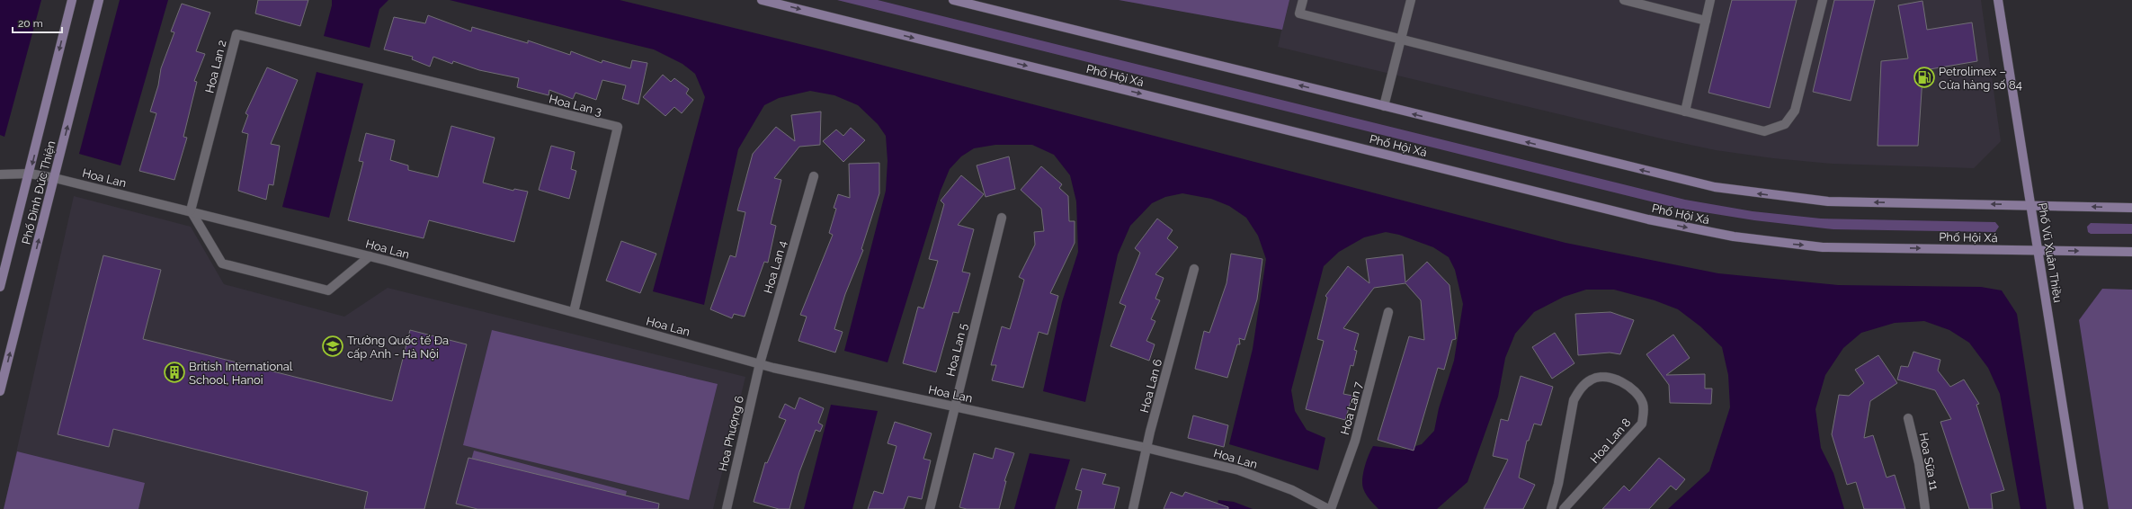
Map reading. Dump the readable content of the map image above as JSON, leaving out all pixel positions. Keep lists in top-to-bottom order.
{
  "streets": {
    "main road": ["Phố Hội Xá", "Phố Đinh Đức Thiện", "Phố Vũ Xuân Thiều"],
    "street": [
      "Hoa Lan 2",
      "Hoa Lan 3",
      "Hoa Lan",
      "Hoa Lan 4",
      "Hoa Lan 5",
      "Hoa Lan 6",
      "Hoa Lan 7",
      "Hoa Phượng 6",
      "Hoa Lan 8",
      "Hoa Sữa 11"
    ]
  },
  "crossings": [
    ["Hoa Lan 2", "Hoa Lan 3"],
    ["Hoa Lan 2", "Hoa Lan"],
    ["Phố Hội Xá", "Phố Vũ Xuân Thiều"],
    ["Hoa Lan 3", "Hoa Lan"],
    ["Hoa Lan", "Phố Đinh Đức Thiện"],
    ["Hoa Lan", "Hoa Lan 4"],
    ["Hoa Lan", "Hoa Lan 5"],
    ["Hoa Lan", "Hoa Lan 6"],
    ["Hoa Lan", "Hoa Phượng 6"],
    ["Hoa Lan 4", "Hoa Phượng 6"]
  ],
  "places": {
    "fuel station": ["Petrolimex – Cửa hàng số 84"],
    "school or university": ["Trường Quốc tế Đa cấp Anh - Hà Nội"],
    "building": ["British International School, Hanoi"]
  },
  "scale_bar": "20 m"
}
